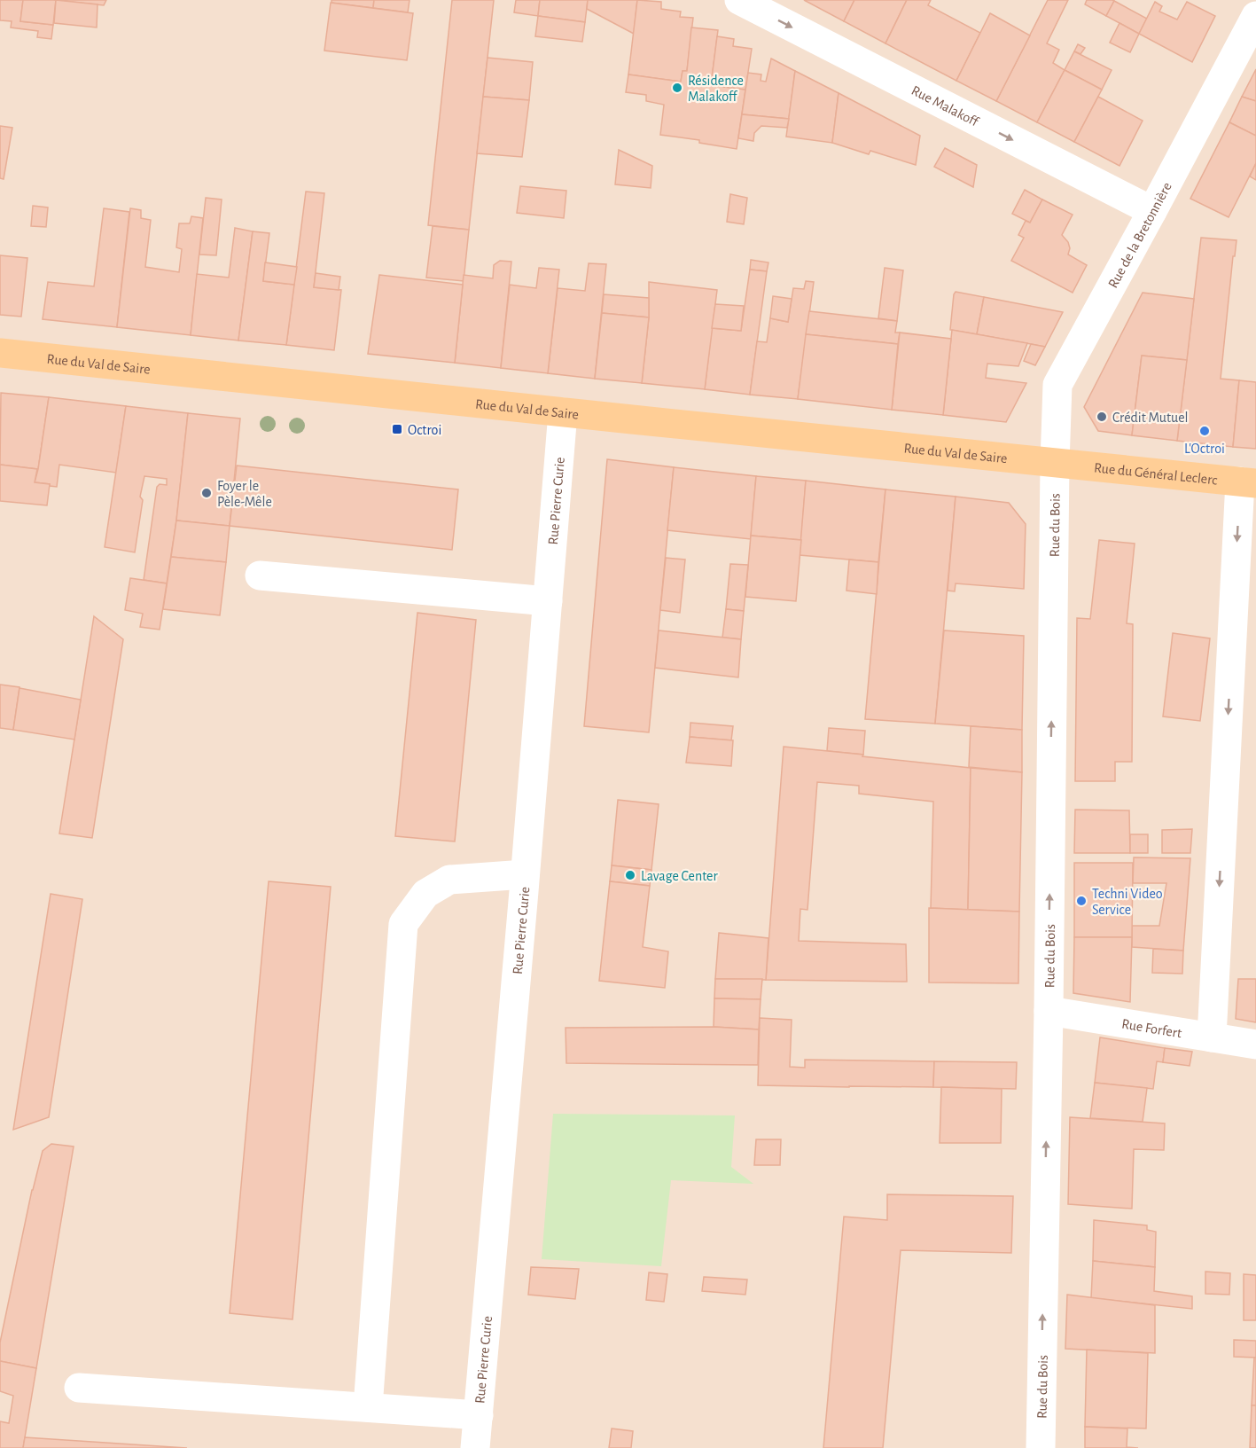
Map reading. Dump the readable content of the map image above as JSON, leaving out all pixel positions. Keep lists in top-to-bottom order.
{
  "streets": {
    "main road": ["Rue du Val de Saire", "Rue du Général Leclerc"],
    "street": [
      "Rue Malakoff",
      "Rue de la Bretonnière",
      "Rue Pierre Curie",
      "Rue du Bois",
      "Rue Forfert"
    ]
  },
  "crossings": [
    ["Rue Malakoff", "Rue de la Bretonnière"],
    ["Rue de la Bretonnière", "Rue du Val de Saire"],
    ["Rue de la Bretonnière", "Rue du Général Leclerc"],
    ["Rue de la Bretonnière", "Rue du Bois"],
    ["Rue du Val de Saire", "Rue du Général Leclerc"],
    ["Rue du Val de Saire", "Rue Pierre Curie"],
    ["Rue du Val de Saire", "Rue du Bois"],
    ["Rue du Général Leclerc", "Rue du Bois"],
    ["Rue du Bois", "Rue Forfert"]
  ],
  "one_way": ["Rue Malakoff"],
  "places": {
    "other": [
      "Résidence Malakoff",
      "Crédit Mutuel",
      "L'Octroi",
      "Foyer le Pèle-Mêle",
      "Lavage Center",
      "Techni Video Service"
    ],
    "transit": ["Octroi"]
  }
}
